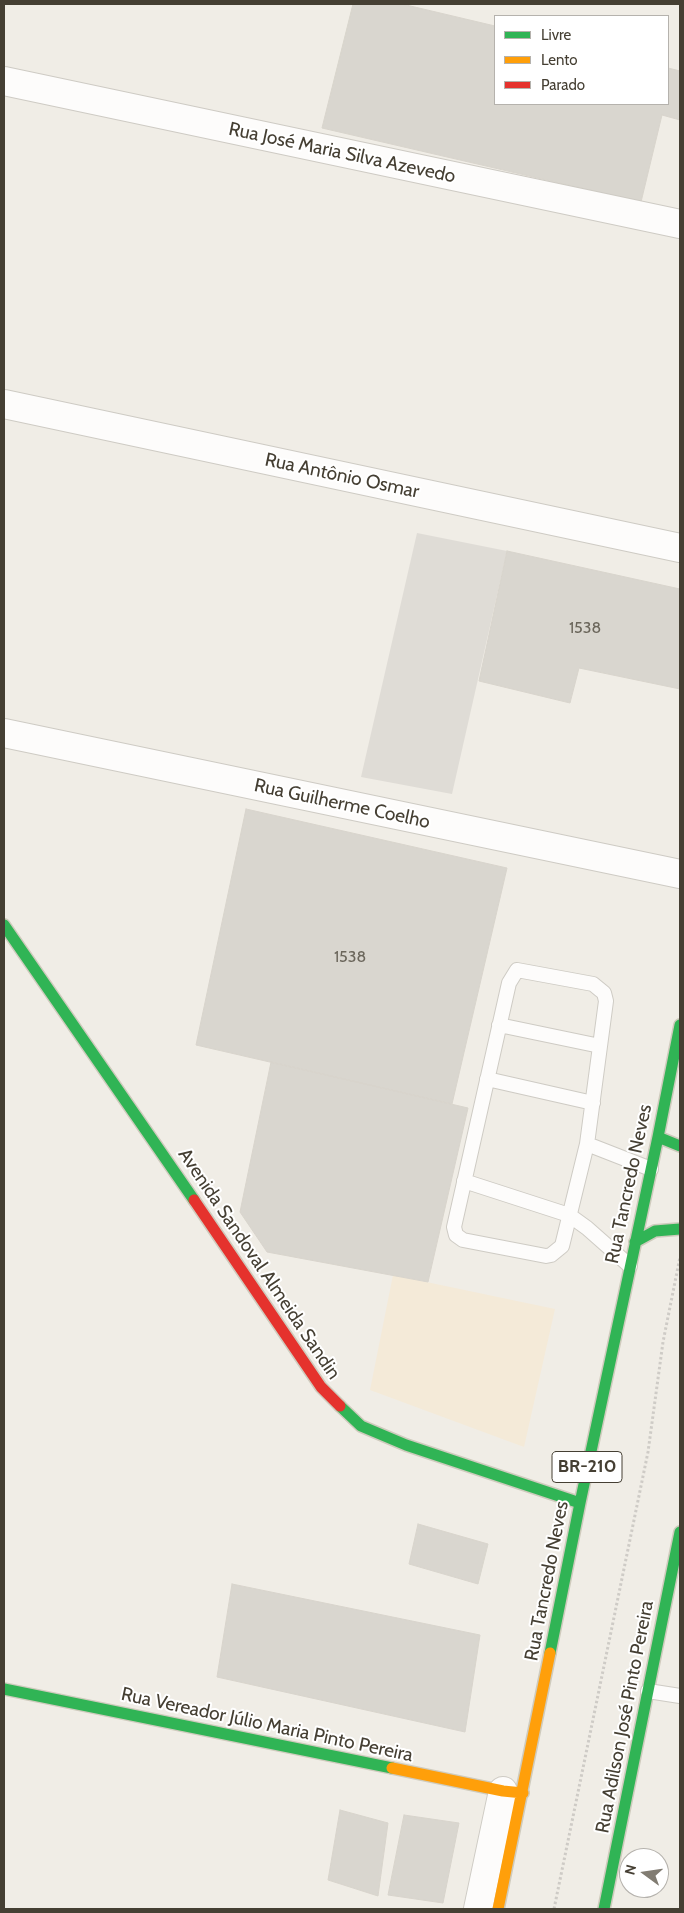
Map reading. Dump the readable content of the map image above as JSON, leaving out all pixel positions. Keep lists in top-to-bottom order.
{
  "streets": {
    "main road": [
      "Rua Tancredo Neves",
      "Avenida Sandoval Almeida Sandin",
      "BR-210",
      "Rua Adilson José Pinto Pereira",
      "Rua Vereador Júlio Maria Pinto Pereira"
    ],
    "street": ["Rua José Maria Silva Azevedo", "Rua Antônio Osmar", "Rua Guilherme Coelho"]
  },
  "crossings": [
    ["Rua Tancredo Neves", "Avenida Sandoval Almeida Sandin"],
    ["Rua Tancredo Neves", "Rua Vereador Júlio Maria Pinto Pereira"]
  ],
  "house_numbers": ["1538", "1538"],
  "legend": ["Livre", "Lento", "Parado"],
  "north": "left"
}
